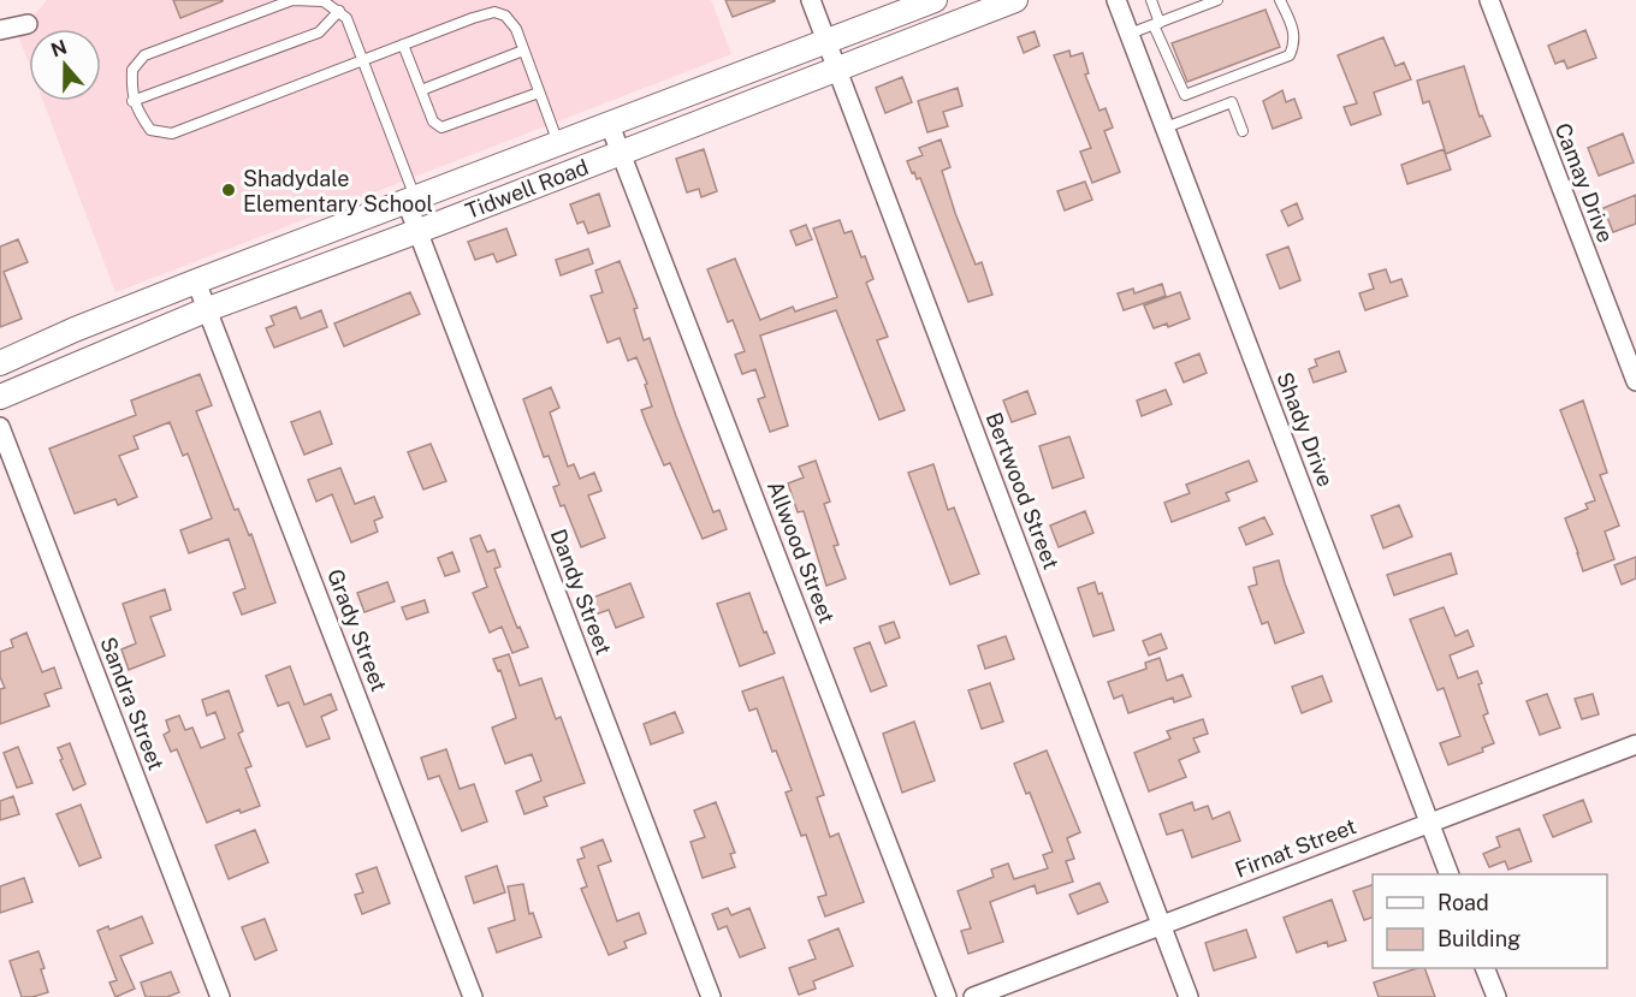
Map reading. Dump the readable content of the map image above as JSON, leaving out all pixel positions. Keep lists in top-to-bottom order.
{
  "streets": {
    "main road": ["Tidwell Road"],
    "street": [
      "Camay Drive",
      "Shady Drive",
      "Bertwood Street",
      "Allwood Street",
      "Dandy Street",
      "Grady Street",
      "Sandra Street",
      "Firnat Street"
    ]
  },
  "crossings": [
    ["Tidwell Road", "Bertwood Street"],
    ["Tidwell Road", "Allwood Street"],
    ["Tidwell Road", "Dandy Street"],
    ["Tidwell Road", "Grady Street"],
    ["Shady Drive", "Firnat Street"],
    ["Bertwood Street", "Firnat Street"]
  ],
  "places": ["Shadydale Elementary School"],
  "legend": ["Road", "Building"],
  "north": "top"
}
